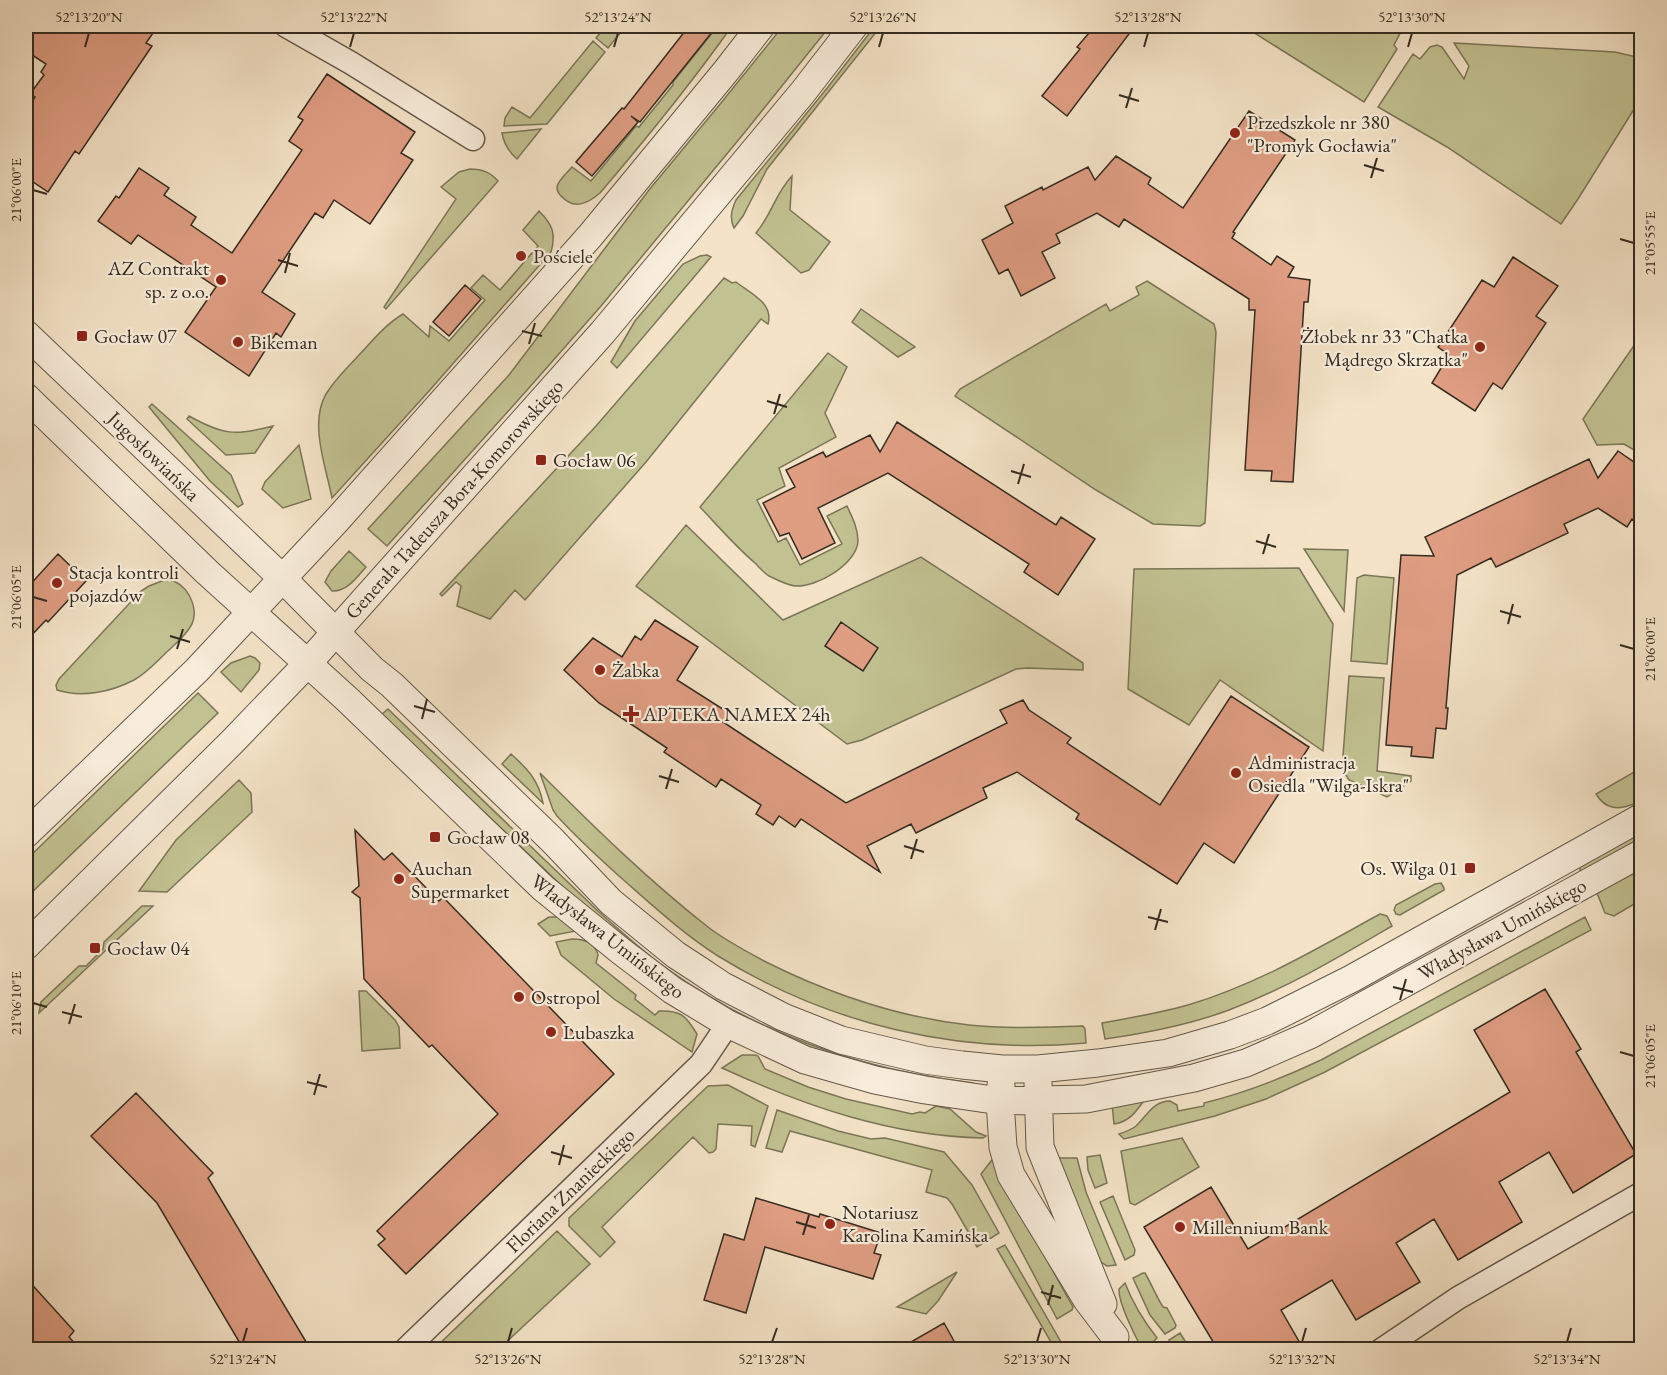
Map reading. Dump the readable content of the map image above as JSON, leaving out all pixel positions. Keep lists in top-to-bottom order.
{
  "streets": {
    "street": [
      "Jugosłowiańska",
      "Generała Tadeusza Bora-Komorowskiego",
      "Władysława Umińskiego",
      "Floriana Znanieckiego"
    ]
  },
  "crossings": [
    ["Jugosłowiańska", "Władysława Umińskiego"],
    ["Generała Tadeusza Bora-Komorowskiego", "Władysława Umińskiego"],
    ["Władysława Umińskiego", "Floriana Znanieckiego"]
  ],
  "places": {
    "other": [
      "Przedszkole nr 380 \"Promyk Gocławia\"",
      "Pościele",
      "AZ Contrakt sp. z o.o.",
      "Bikeman",
      "Żłobek nr 33 \"Chatka Mądrego Skrzatka\"",
      "Stacja kontroli pojazdów",
      "Żabka",
      "Administracja Osiedla \"Wilga-Iskra\"",
      "Auchan Supermarket",
      "Ostropol",
      "Lubaszka",
      "Notariusz Karolina Kamińska",
      "Millennium Bank"
    ],
    "transit": [
      "Gocław 07",
      "Gocław 06",
      "Gocław 08",
      "Os. Wilga 01",
      "Gocław 04"
    ],
    "health": ["APTEKA NAMEX 24h"]
  },
  "coordinates": [
    "52°13'20\"N",
    "52°13'22\"N",
    "52°13'24\"N",
    "52°13'26\"N",
    "52°13'28\"N",
    "52°13'30\"N",
    "21°06'00\"E",
    "21°05'55\"E",
    "21°06'05\"E",
    "21°06'10\"E",
    "52°13'32\"N",
    "52°13'34\"N"
  ]
}
